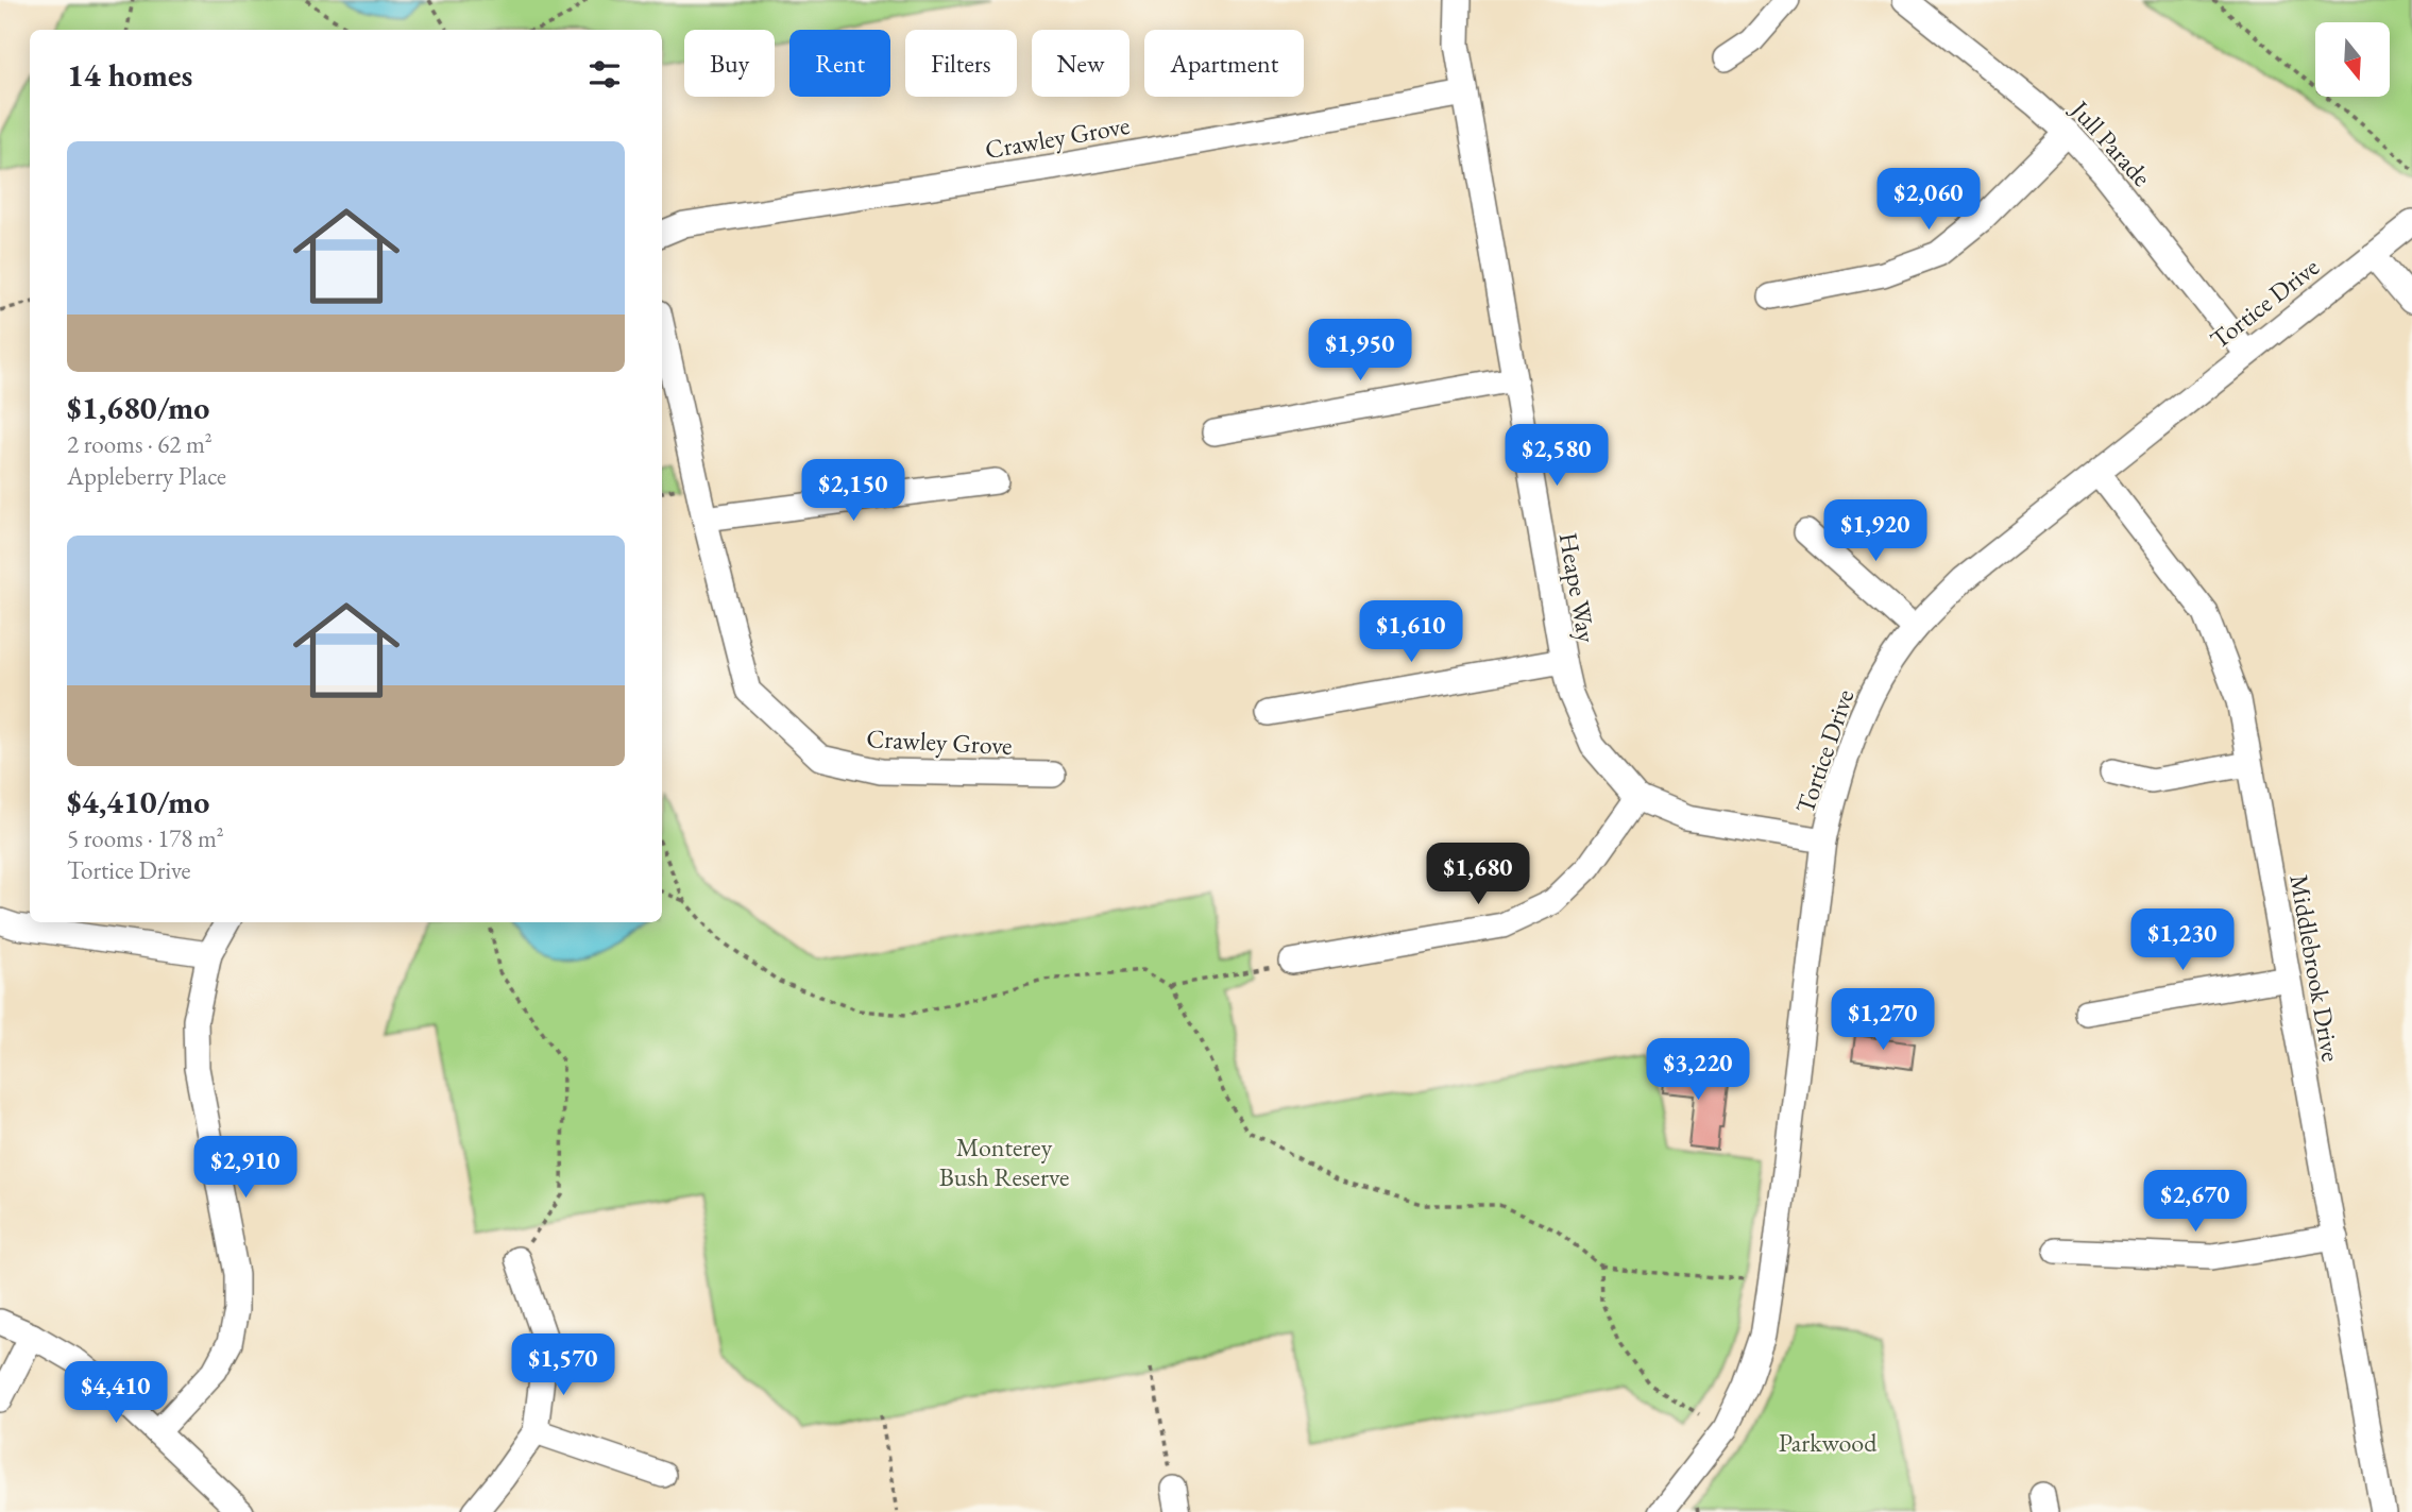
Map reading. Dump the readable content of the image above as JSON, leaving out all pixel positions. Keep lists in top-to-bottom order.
{
  "streets": {
    "street": [
      "Crawley Grove",
      "Jull Parade",
      "Tortice Drive",
      "Heape Way",
      "Middlebrook Drive"
    ]
  },
  "crossings": [
    ["Crawley Grove", "Heape Way"],
    ["Jull Parade", "Tortice Drive"],
    ["Tortice Drive", "Heape Way"],
    ["Tortice Drive", "Middlebrook Drive"]
  ],
  "parks": ["Monterey Bush Reserve", "Parkwood"],
  "north": "bottom",
  "page": {
    "chip": [
      "Buy",
      "Rent",
      "Filters",
      "New",
      "Apartment"
    ],
    "heading": "14 homes",
    "list": [
      {
        "name": "$1,680/mo",
        "note": "2 rooms · 62 m² · Appleberry Place"
      },
      {
        "name": "$4,410/mo",
        "note": "5 rooms · 178 m² · Tortice Drive"
      }
    ],
    "price": [
      "$2,060",
      "$1,950",
      "$2,580",
      "$2,150",
      "$1,920",
      "$1,610",
      "$1,680",
      "$1,230",
      "$1,270",
      "$3,220",
      "$2,910",
      "$2,670",
      "$1,570",
      "$4,410"
    ]
  }
}
